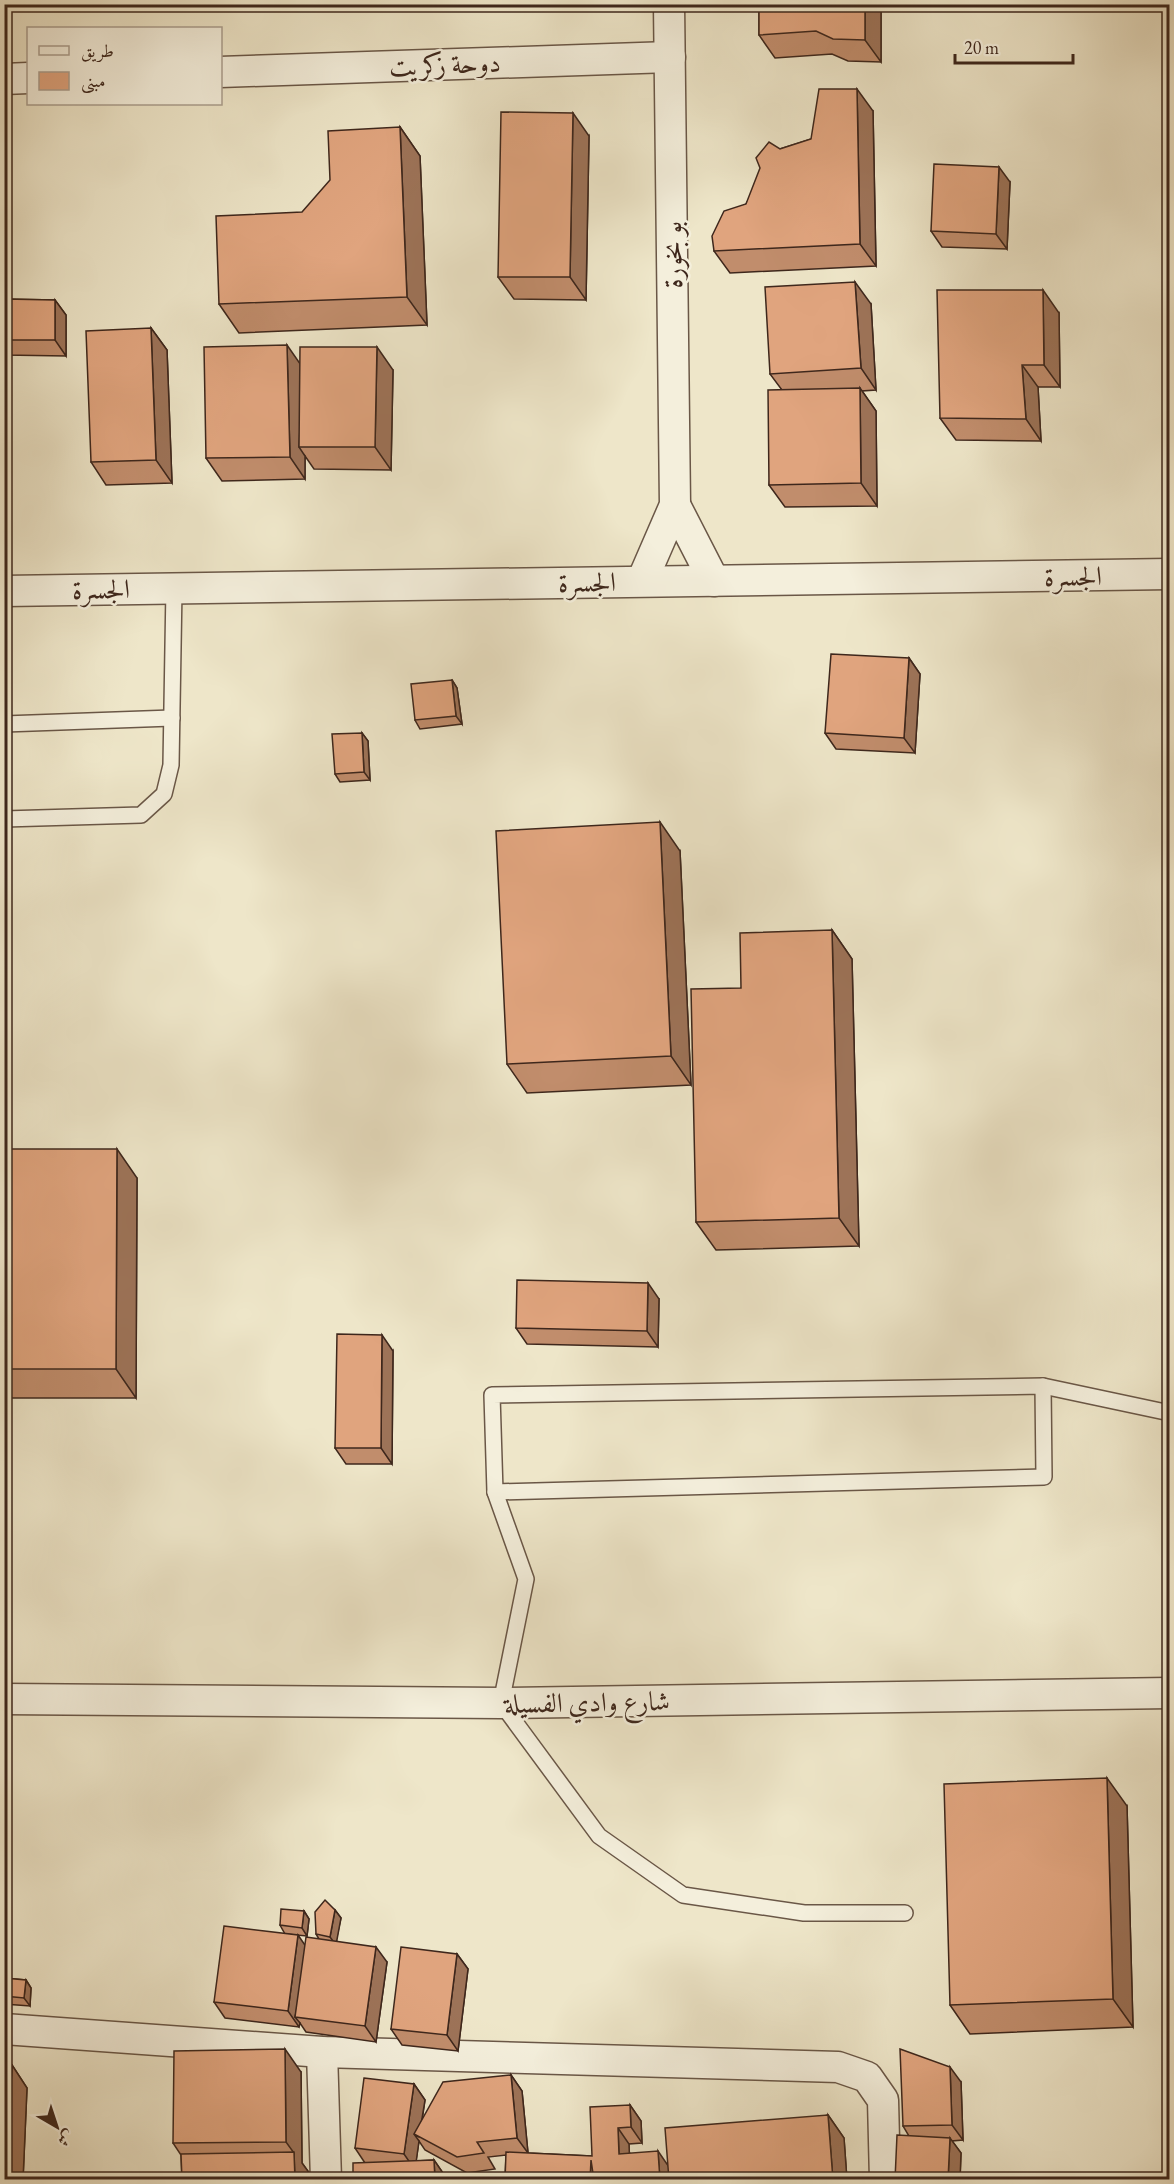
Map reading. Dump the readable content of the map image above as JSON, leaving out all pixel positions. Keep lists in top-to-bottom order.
{
  "streets": {
    "street": [
      "دوحة زكريت",
      "بو بخورة",
      "الجسرة",
      "شارع وادي الفسيلة"
    ]
  },
  "crossings": [
    ["دوحة زكريت", "بو بخورة"],
    ["بو بخورة", "الجسرة"]
  ],
  "legend": ["طريق", "مبنى"],
  "scale_bar": "20 m",
  "north": "bottom right"
}
